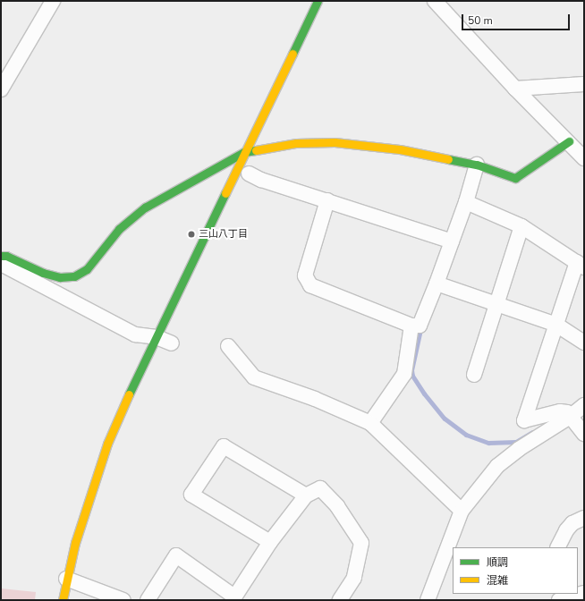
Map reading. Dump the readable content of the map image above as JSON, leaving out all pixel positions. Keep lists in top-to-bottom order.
{
  "places": ["三山八丁目"],
  "legend": ["順調", "混雑"],
  "scale_bar": "50 m"
}
